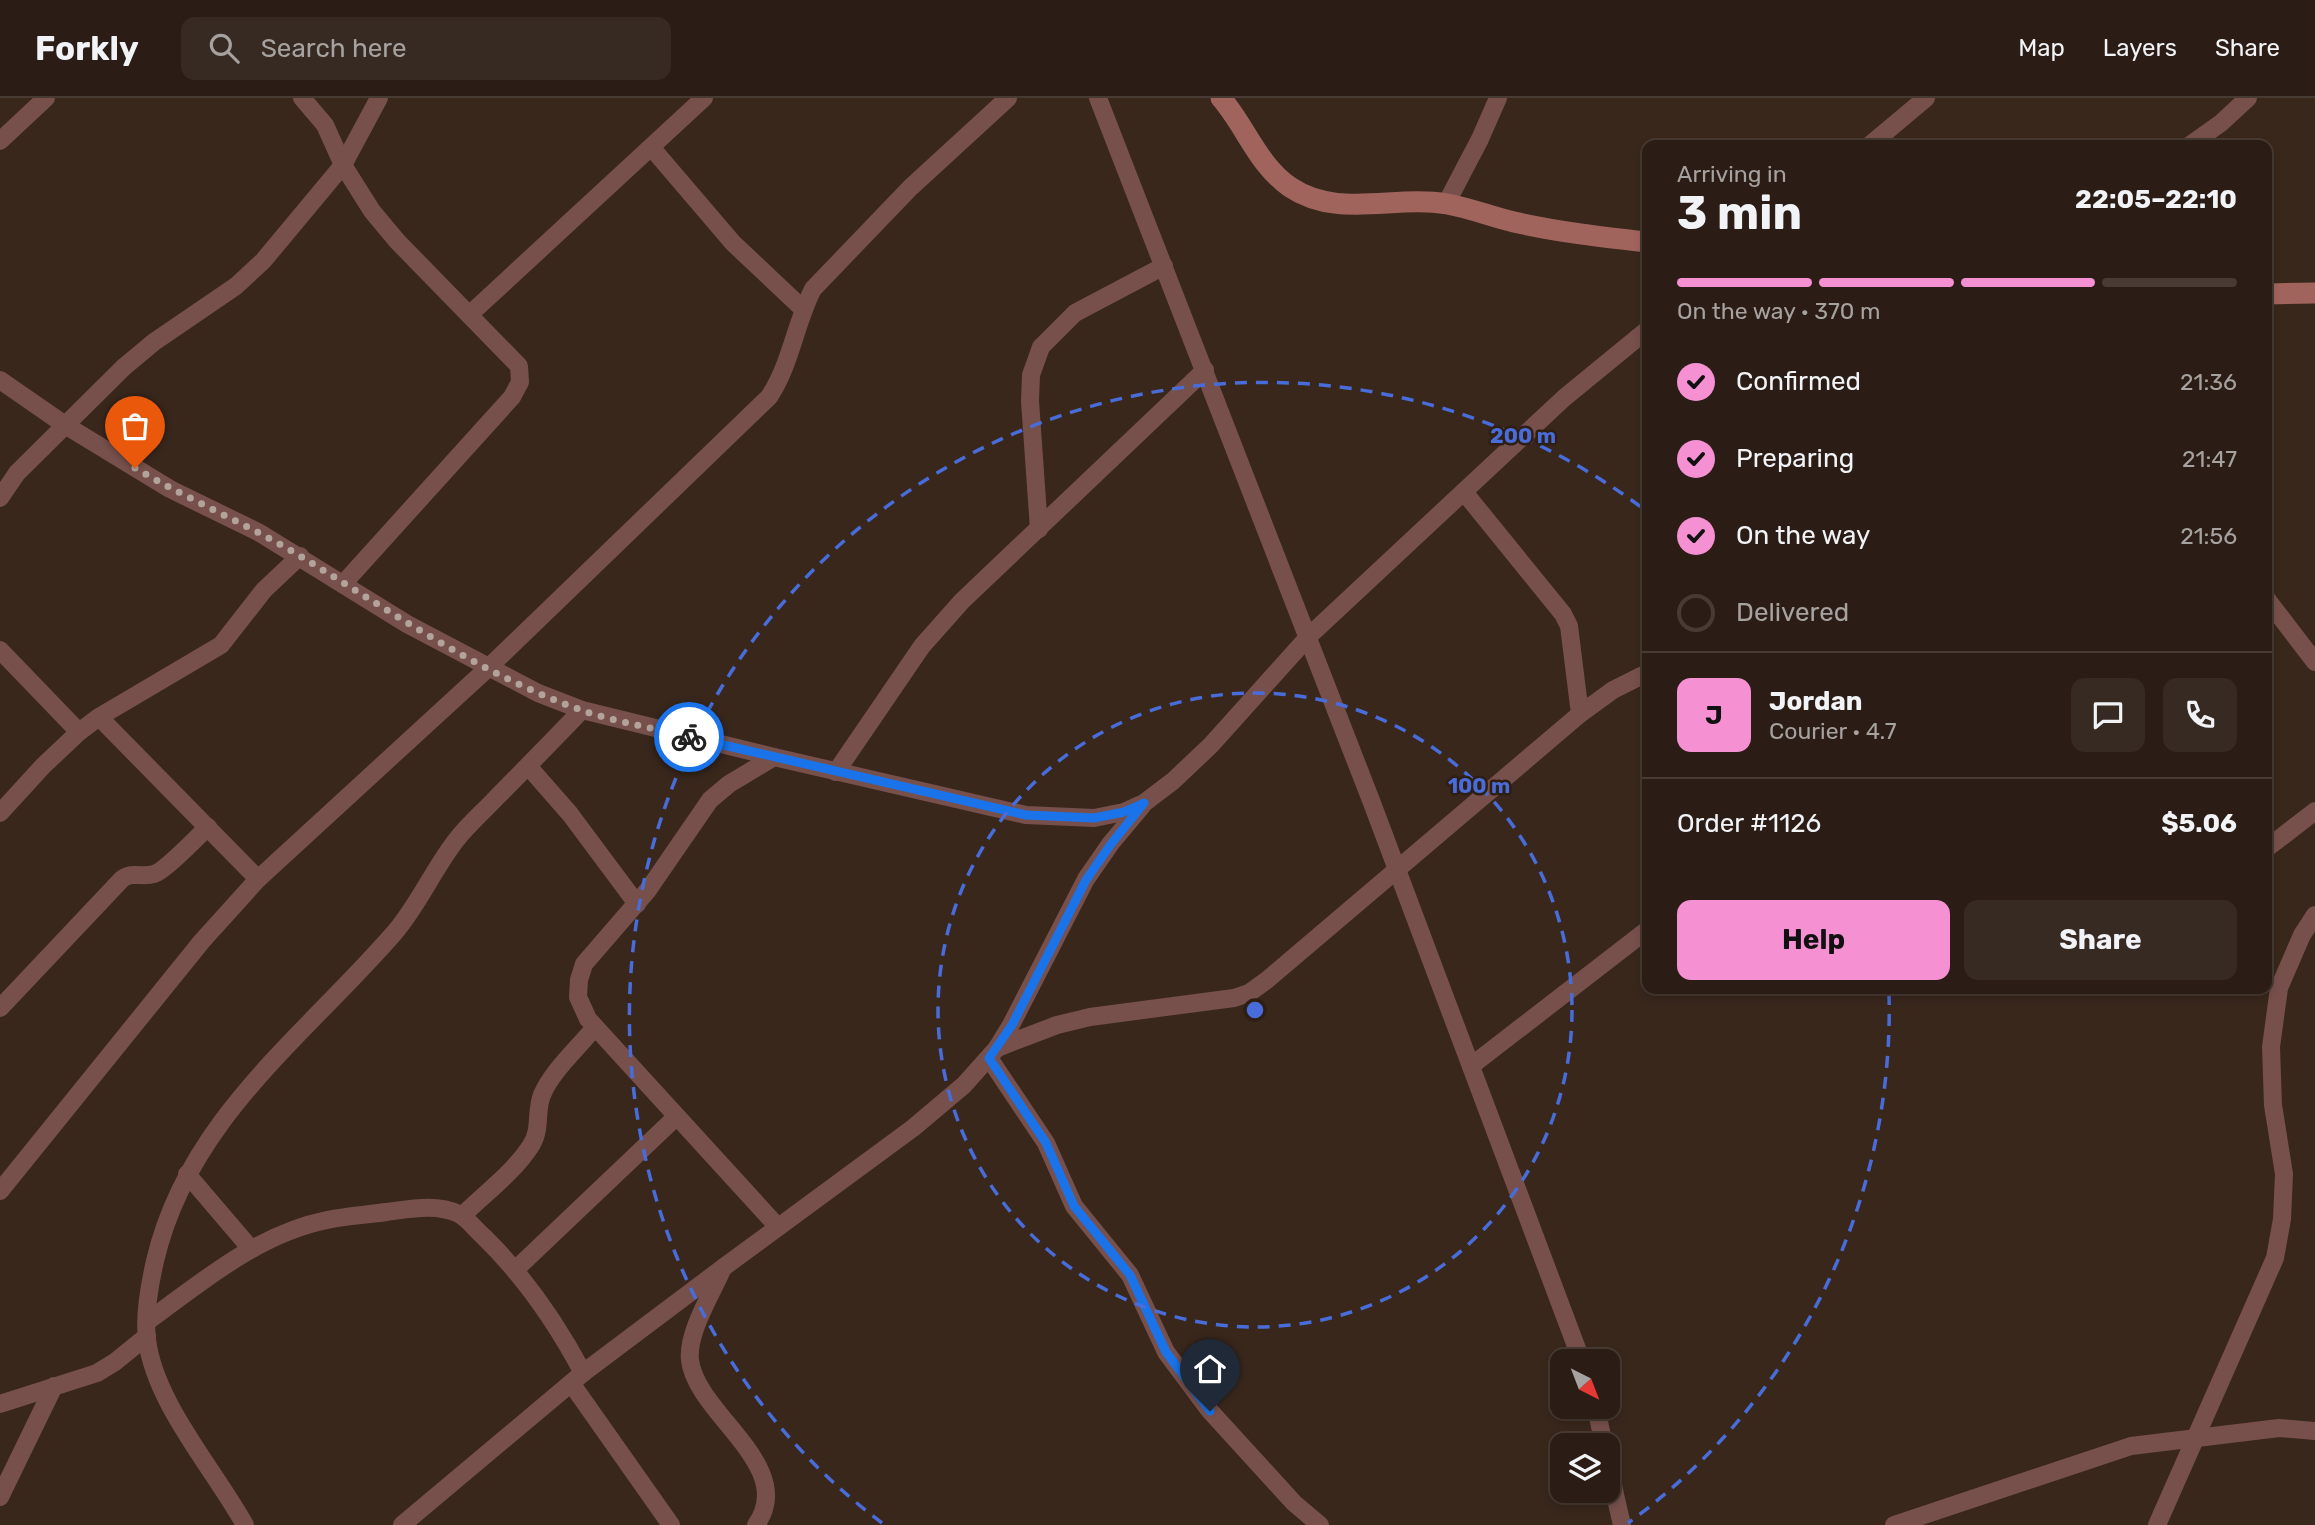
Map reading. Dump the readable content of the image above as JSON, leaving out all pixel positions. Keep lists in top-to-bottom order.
{
  "north": "bottom right",
  "page": {
    "header": "Forkly",
    "search": "Search here",
    "nav": ["Map", "Layers", "Share"],
    "heading": ["3 min", "Arriving in", "22:05–22:10"],
    "panel": [
      "Jordan",
      "Courier · 4.7",
      "Order #1126",
      "$5.06"
    ],
    "bar": "On the way · 370 m",
    "list": [
      ["Confirmed", "21:36"],
      ["Preparing", "21:47"],
      ["On the way", "21:56"],
      "Delivered"
    ],
    "round": "J",
    "buttons": ["Help", "Share"]
  },
  "rings": ["200 m", "100 m"]
}
